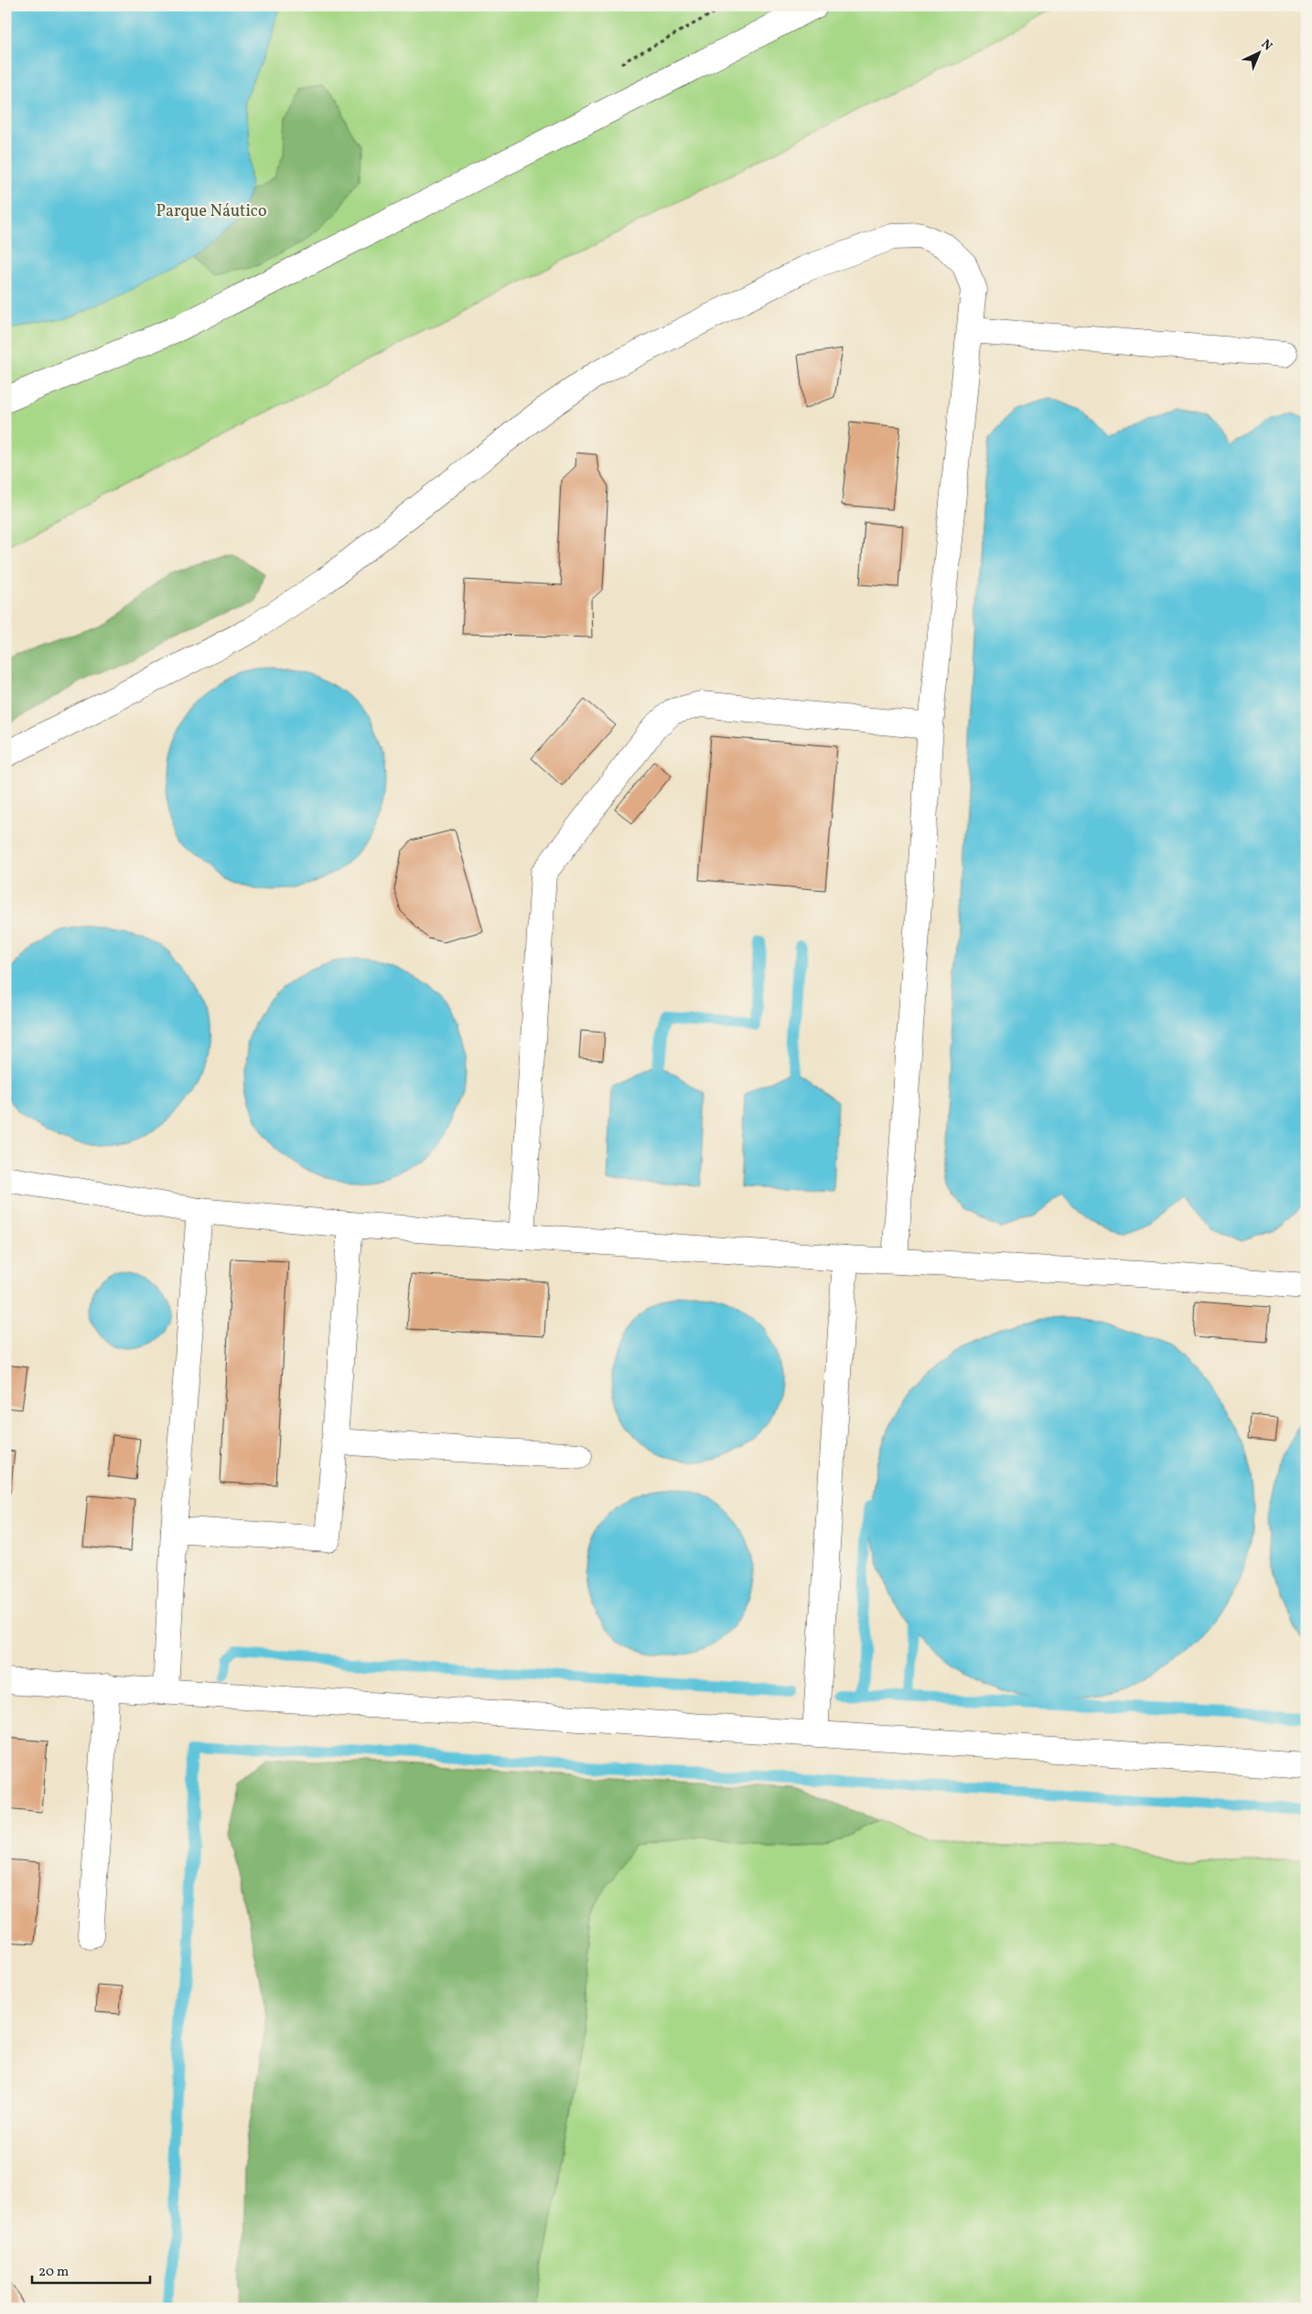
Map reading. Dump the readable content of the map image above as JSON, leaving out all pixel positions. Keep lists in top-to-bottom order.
{
  "parks": ["Parque Náutico"],
  "scale_bar": "20 m",
  "north": "top right"
}
